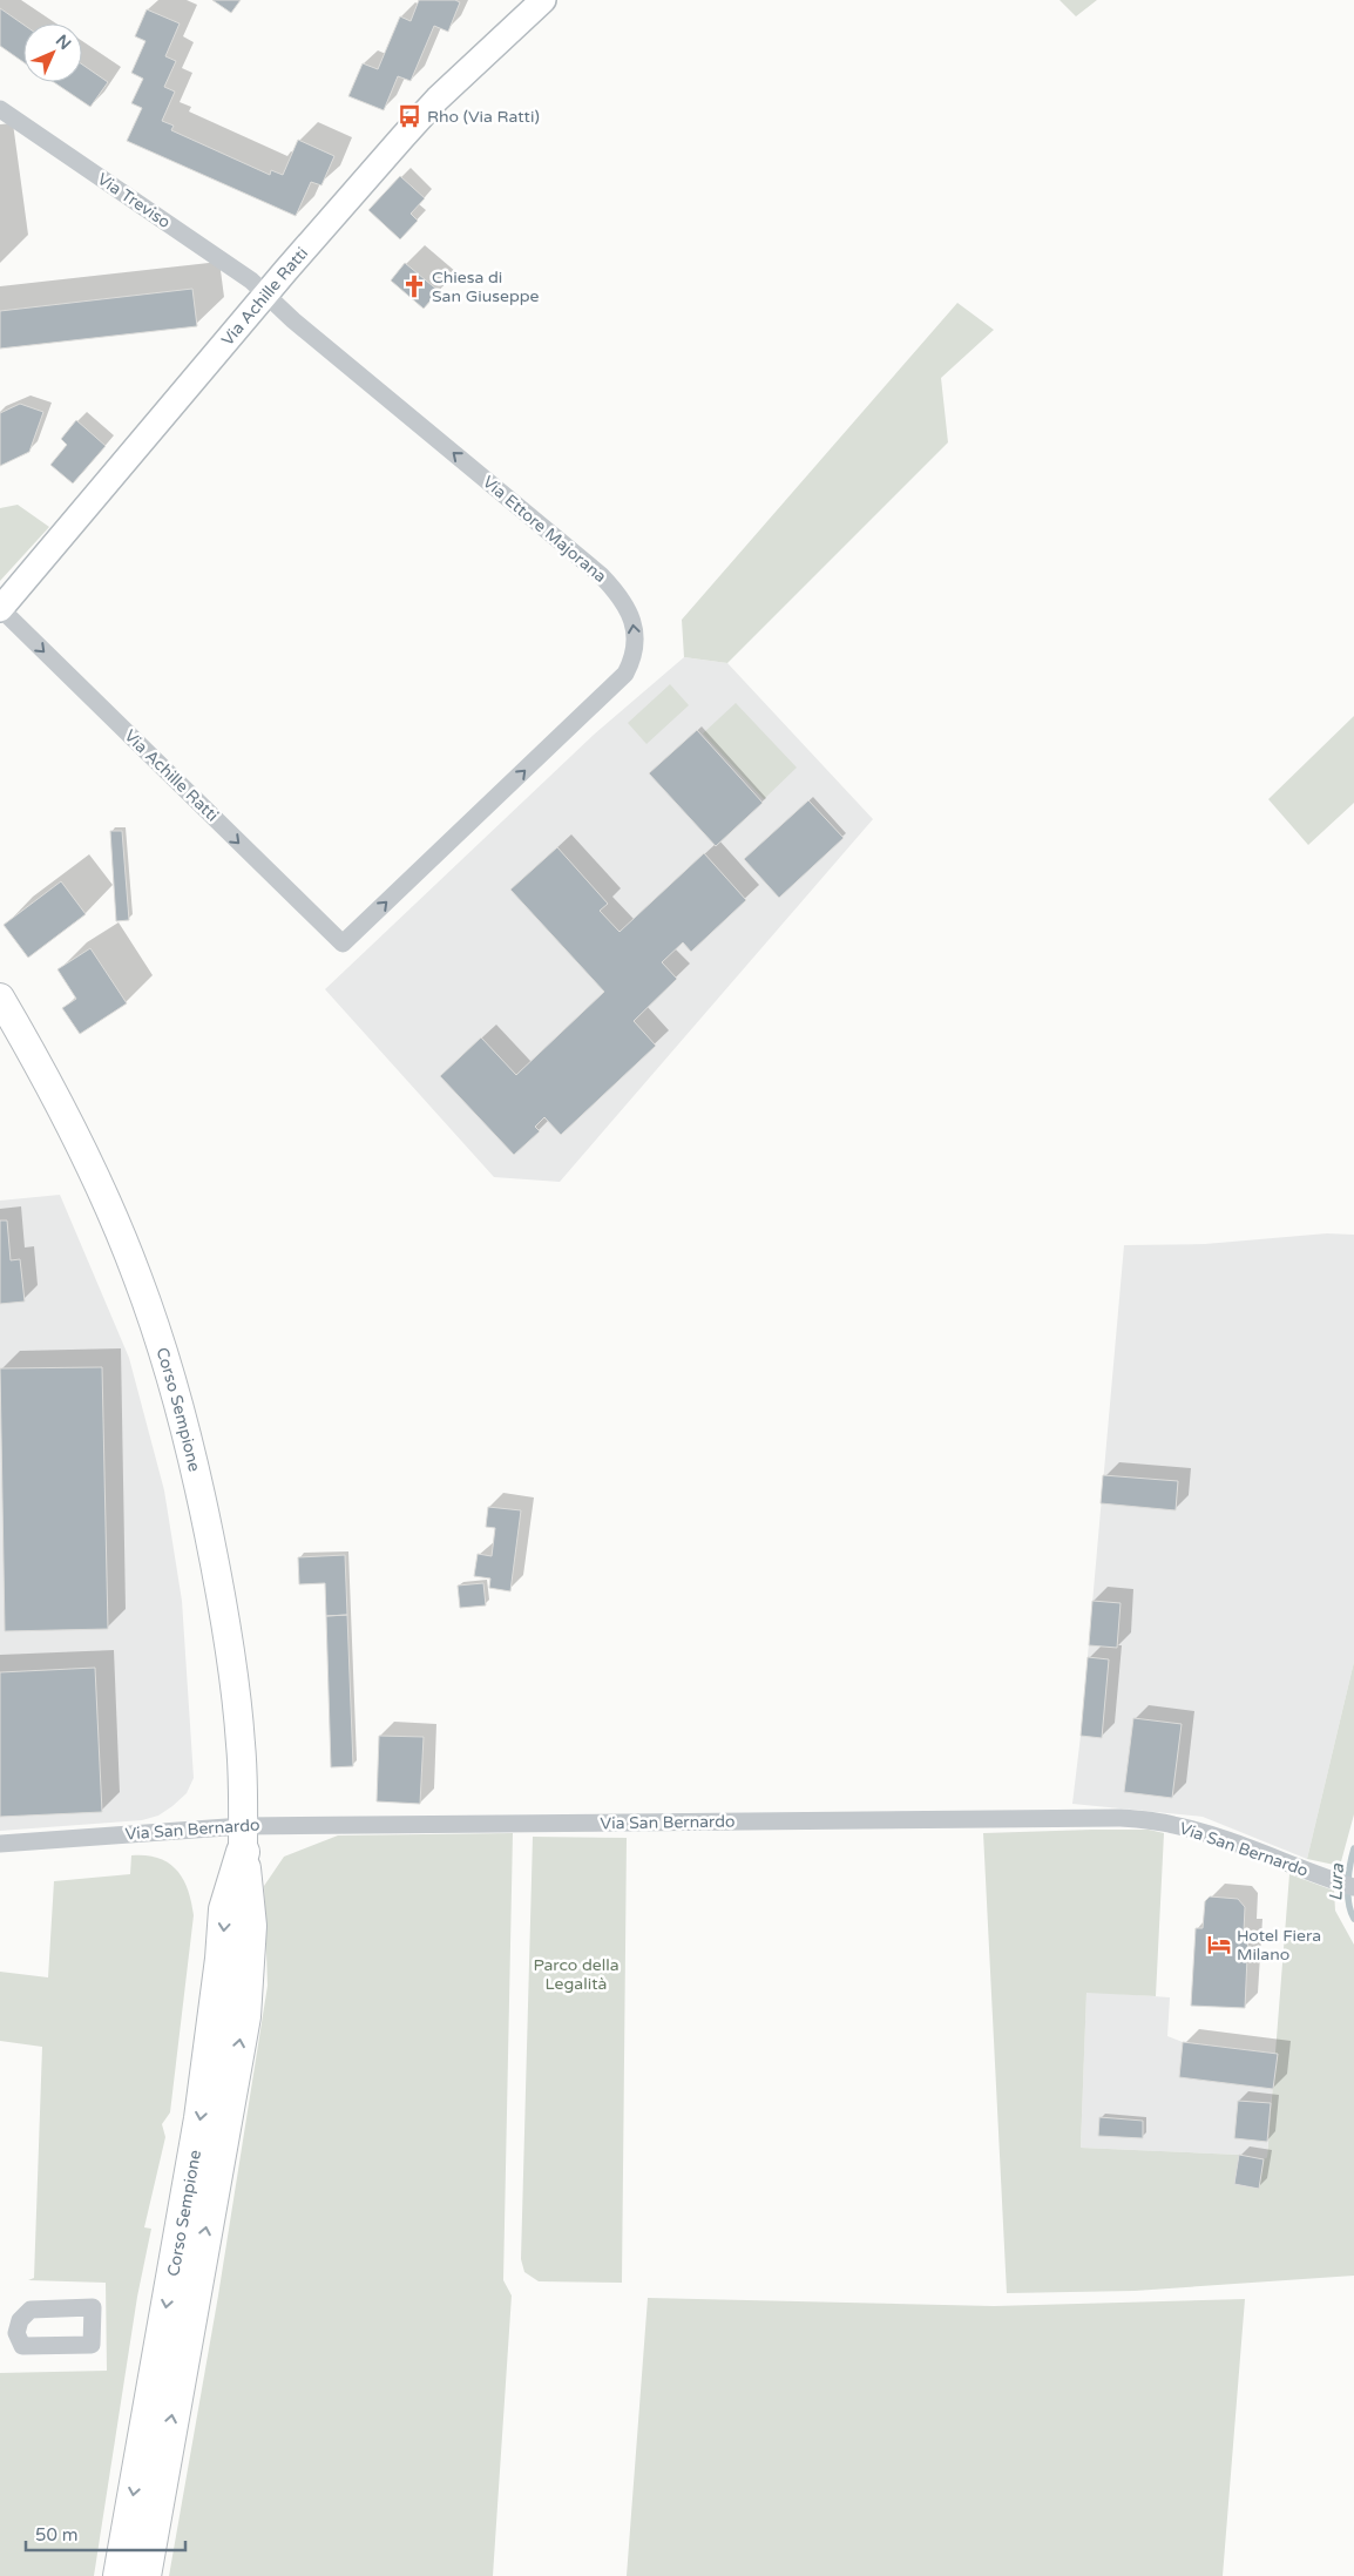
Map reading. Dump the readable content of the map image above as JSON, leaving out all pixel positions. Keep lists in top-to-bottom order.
{
  "streets": {
    "highway": ["Corso Sempione"],
    "street": [
      "Via Treviso",
      "Via Achille Ratti",
      "Via Ettore Majorana",
      "Via San Bernardo"
    ]
  },
  "crossings": [
    ["Via Treviso", "Via Achille Ratti"],
    ["Via Treviso", "Via Ettore Majorana"],
    ["Via Achille Ratti", "Via Ettore Majorana"],
    ["Corso Sempione", "Via San Bernardo"]
  ],
  "one_way": ["Via Achille Ratti"],
  "water": ["Lura"],
  "parks": ["Parco della Legalità"],
  "places": {
    "bus stop": ["Rho (Via Ratti)"],
    "church": ["Chiesa di San Giuseppe"],
    "hotel": ["Hotel Fiera Milano"]
  },
  "scale_bar": "50 m",
  "north": "top right"
}
